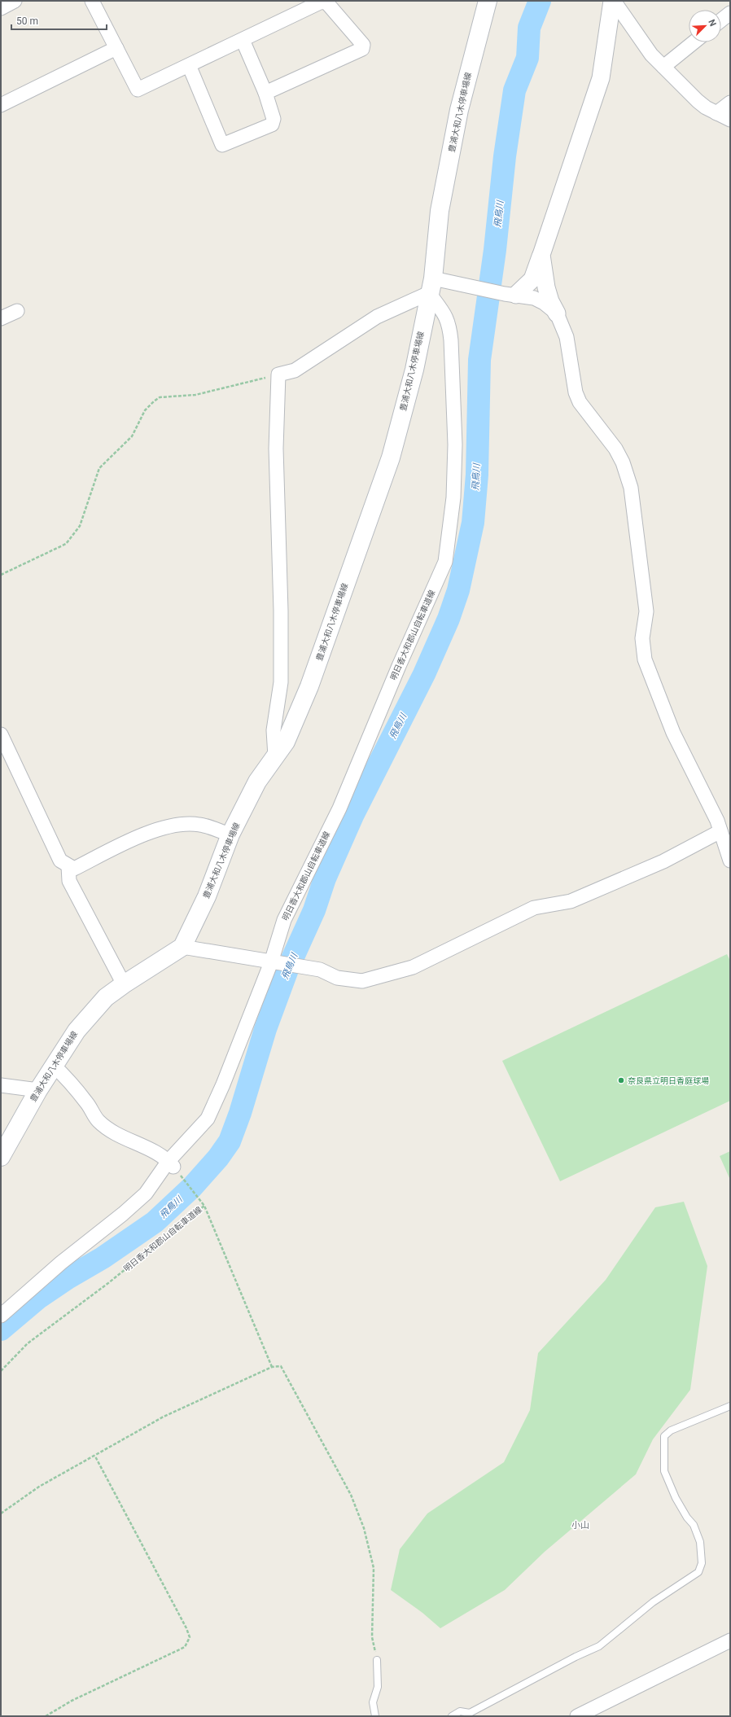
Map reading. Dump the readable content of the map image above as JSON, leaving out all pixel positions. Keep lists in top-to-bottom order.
{
  "streets": {
    "main road": ["豊浦大和八木停車場線"],
    "street": ["明日香大和郡山自転車道線"]
  },
  "crossings": [
    ["豊浦大和八木停車場線", "明日香大和郡山自転車道線"]
  ],
  "districts": ["小山"],
  "water": ["飛鳥川"],
  "places": ["奈良県立明日香庭球場"],
  "scale_bar": "50 m",
  "north": "top right"
}
